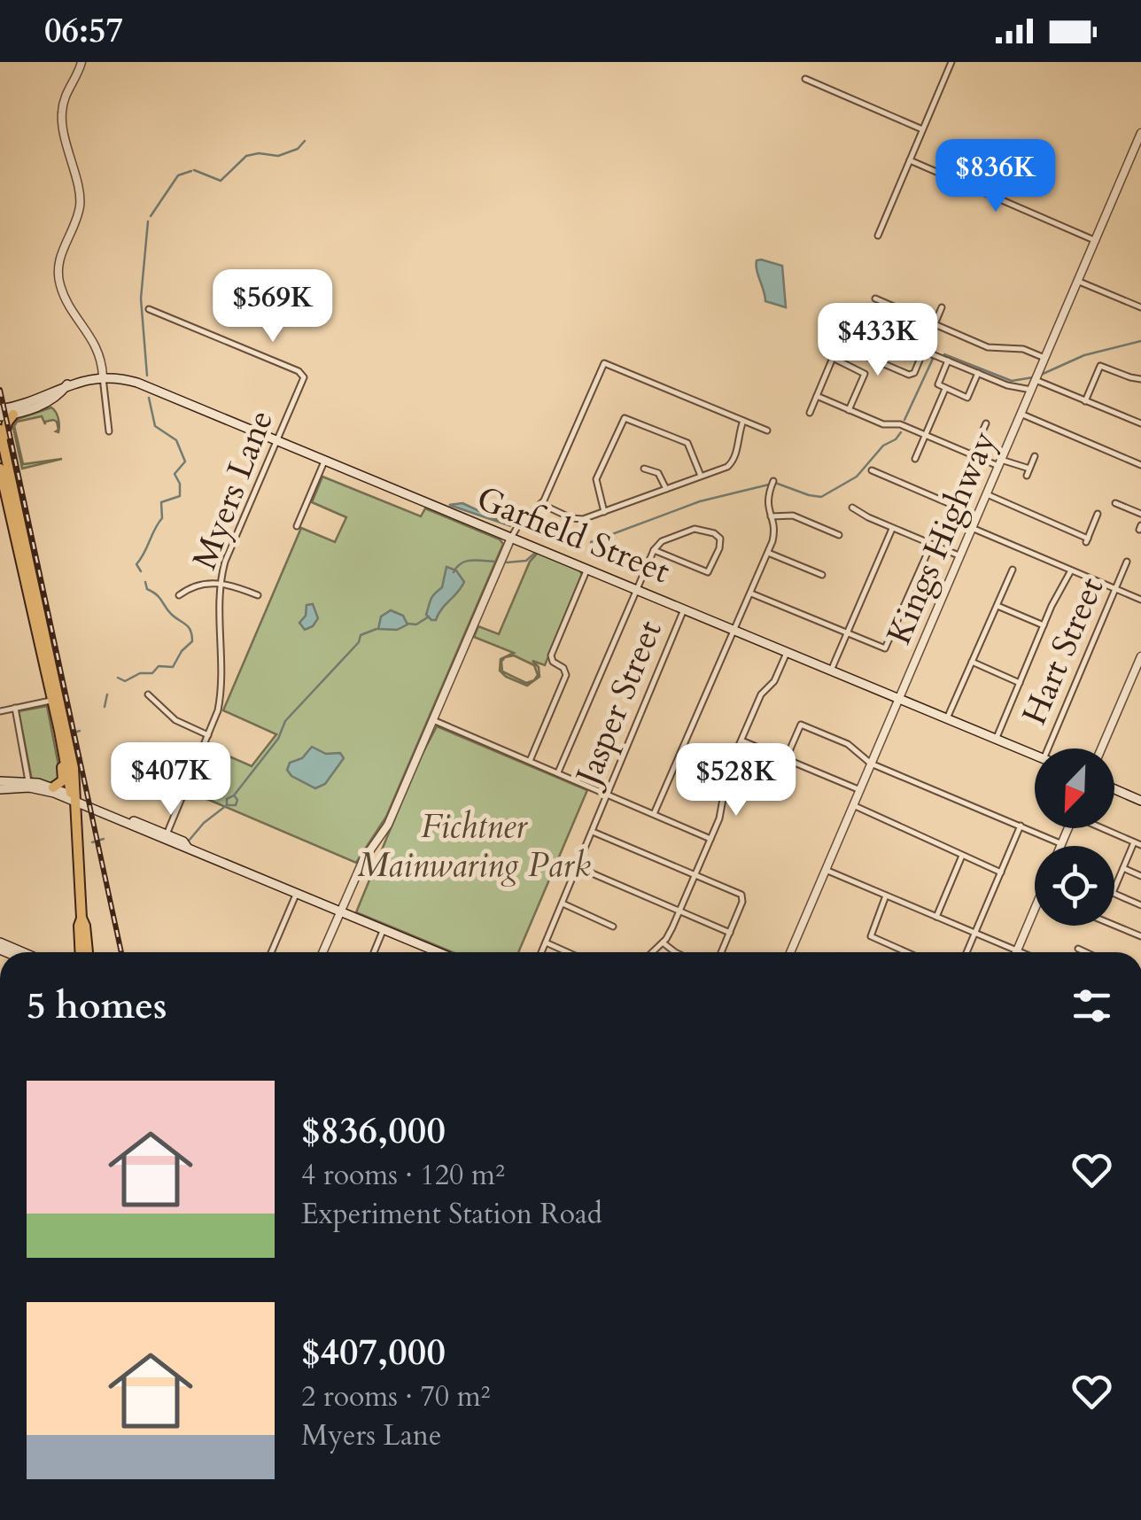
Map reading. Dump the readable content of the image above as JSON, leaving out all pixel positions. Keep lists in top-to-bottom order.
{
  "streets": {
    "main road": ["Garfield Street"],
    "street": [
      "Myers Lane",
      "Kings Highway",
      "Hart Street",
      "Jasper Street"
    ]
  },
  "crossings": [
    ["Myers Lane", "Garfield Street"],
    ["Garfield Street", "Kings Highway"],
    ["Garfield Street", "Jasper Street"]
  ],
  "parks": ["Fichtner Mainwaring Park"],
  "north": "bottom left",
  "page": {
    "status": "06:57",
    "price": [
      "$836K",
      "$569K",
      "$433K",
      "$407K",
      "$528K"
    ],
    "heading": "5 homes",
    "list": [
      {
        "name": "$836,000",
        "note": "4 rooms · 120 m² · Experiment Station Road"
      },
      {
        "name": "$407,000",
        "note": "2 rooms · 70 m² · Myers Lane"
      }
    ]
  }
}
